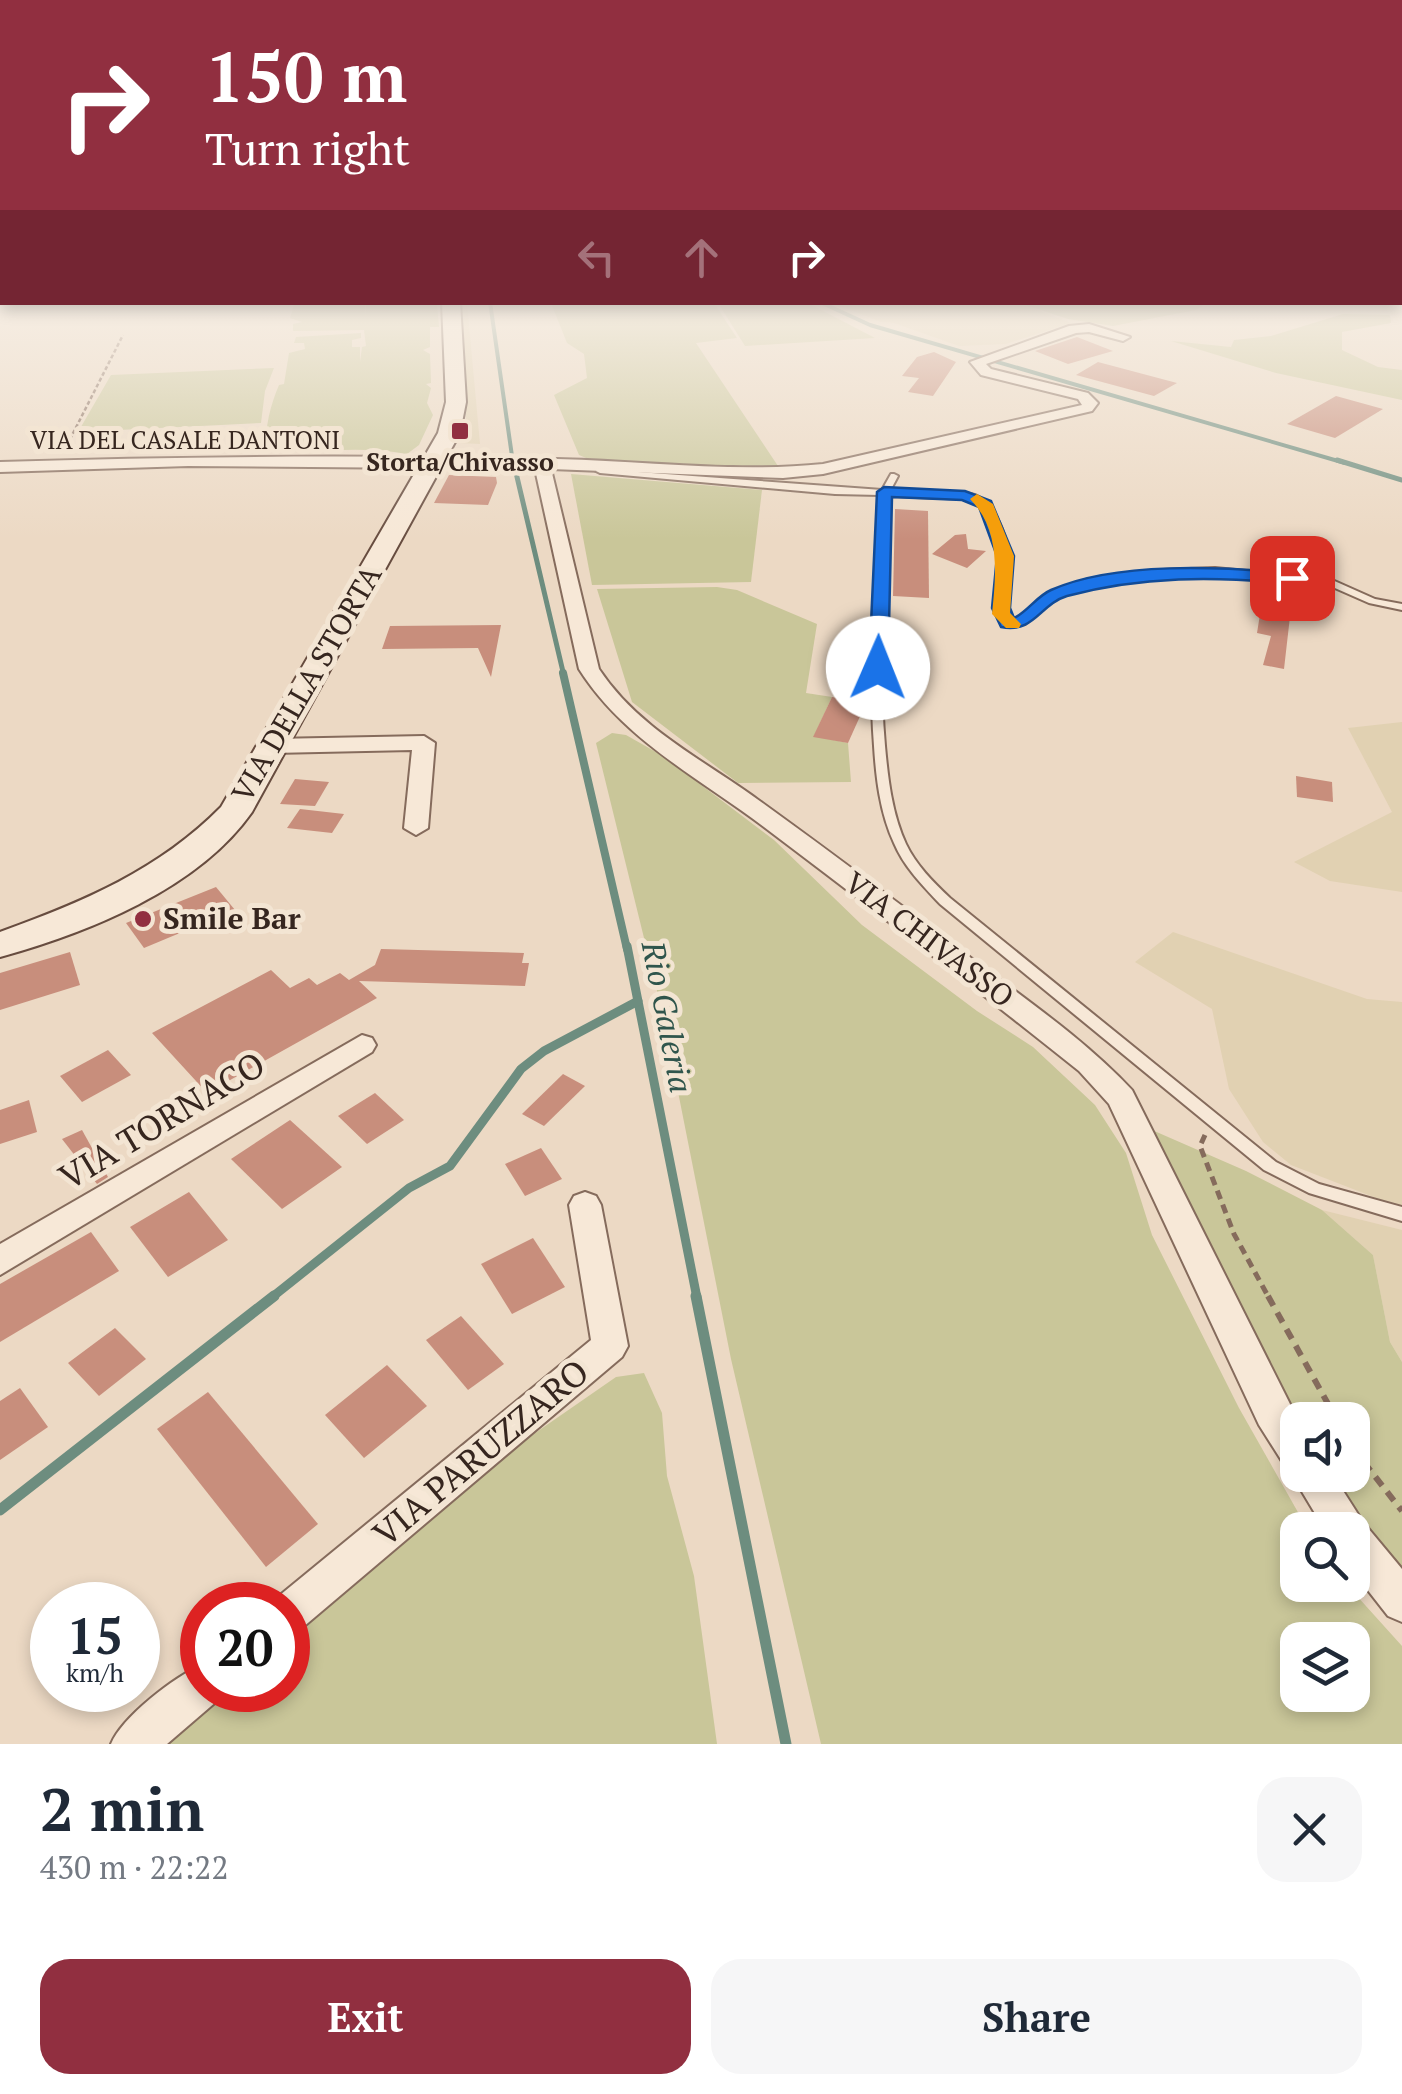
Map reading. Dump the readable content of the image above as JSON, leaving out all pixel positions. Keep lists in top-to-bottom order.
{
  "streets": {
    "main road": ["VIA DELLA STORTA"],
    "street": [
      "VIA DEL CASALE DANTONI",
      "VIA CHIVASSO",
      "VIA TORNACO",
      "VIA PARUZZARO"
    ]
  },
  "crossings": [
    ["VIA DEL CASALE DANTONI", "VIA DELLA STORTA"]
  ],
  "water": ["Rio Galeria"],
  "places": {
    "transit": ["Storta/Chivasso"],
    "other": ["Smile Bar"]
  },
  "page": {
    "turn": ["150 m", "Turn right"],
    "speed": "15 km/h",
    "limit": "20",
    "heading": ["2 min", "430 m · 22:22"],
    "buttons": ["Exit", "Share"]
  }
}
